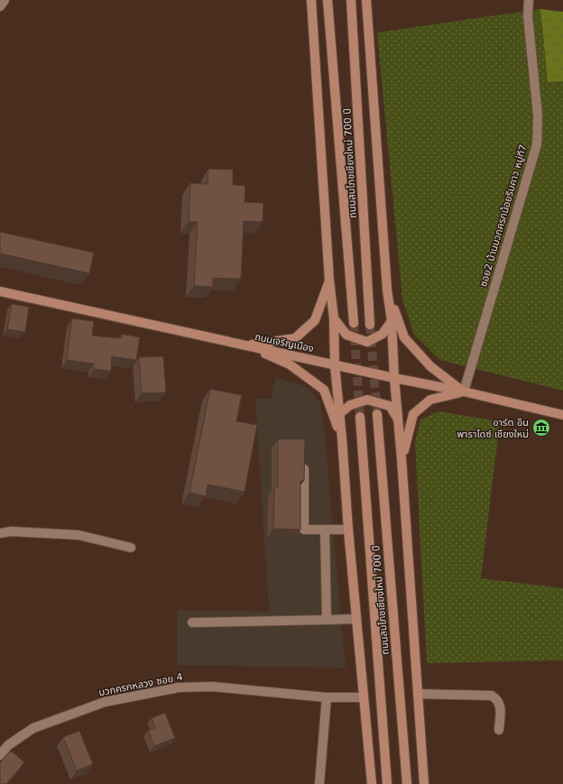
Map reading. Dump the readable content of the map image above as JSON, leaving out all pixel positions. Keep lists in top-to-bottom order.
{
  "streets": {
    "main road": ["ถนนสมโภชเชียงใหม่ 700 ปี", "ถนนเจริญเมือง"],
    "street": ["ซอย2 บ้านบวกครกน้อยริมคาว หมู่ที7", "บวกครกหลวง ซอย 4"]
  },
  "crossings": [
    ["ซอย2 บ้านบวกครกน้อยริมคาว หมู่ที7", "ถนนเจริญเมือง"]
  ],
  "places": {
    "museum": ["อาร์ต อิน พาราไดซ์ เชียงใหม่"]
  }
}
